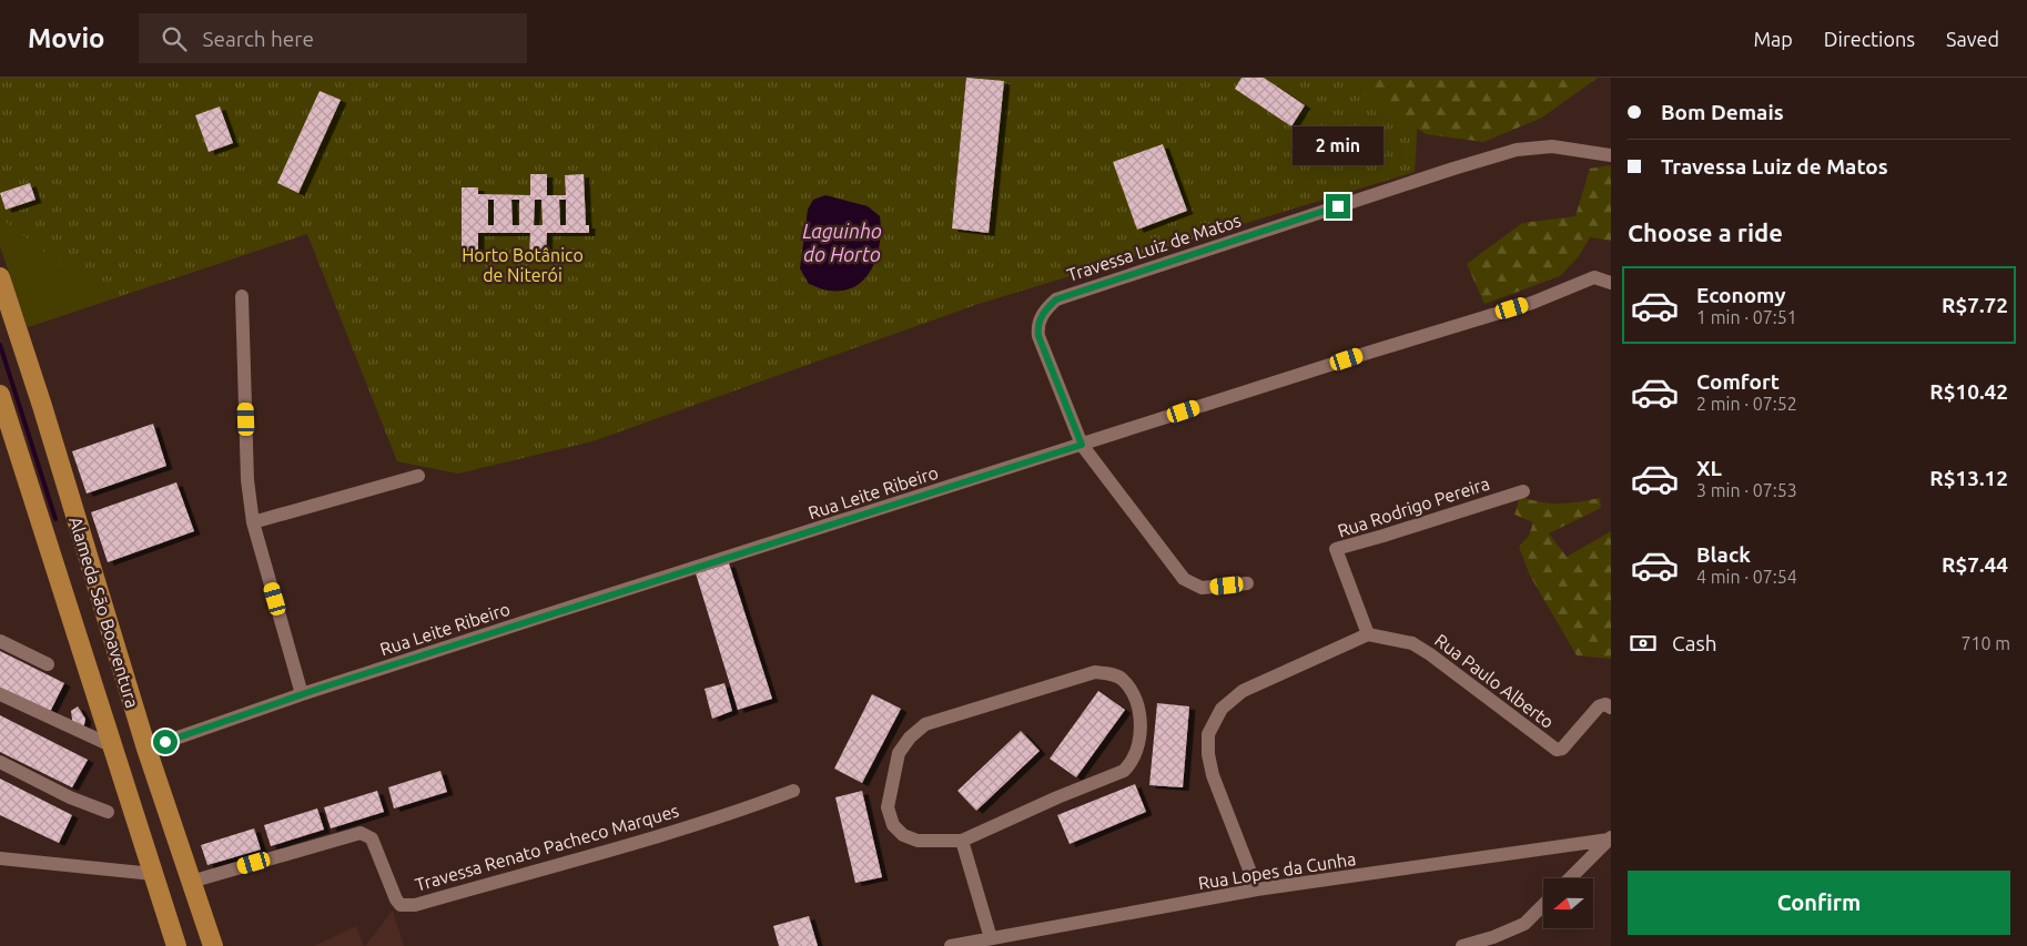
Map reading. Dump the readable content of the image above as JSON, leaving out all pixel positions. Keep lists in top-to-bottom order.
{
  "streets": {
    "highway": ["Alameda São Boaventura"],
    "street": [
      "Travessa Luiz de Matos",
      "Rua Leite Ribeiro",
      "Rua Rodrigo Pereira",
      "Rua Paulo Alberto",
      "Travessa Renato Pacheco Marques",
      "Rua Lopes da Cunha"
    ]
  },
  "crossings": [
    ["Travessa Luiz de Matos", "Rua Leite Ribeiro"],
    ["Rua Leite Ribeiro", "Alameda São Boaventura"],
    ["Rua Rodrigo Pereira", "Rua Paulo Alberto"],
    ["Alameda São Boaventura", "Travessa Renato Pacheco Marques"]
  ],
  "water": ["Laguinho do Horto"],
  "parks": ["Horto Botânico de Niterói"],
  "north": "left",
  "page": {
    "header": "Movio",
    "search": "Search here",
    "nav": ["Map", "Directions", "Saved"],
    "banner": ["Bom Demais", "Travessa Luiz de Matos"],
    "bubble": "2 min",
    "heading": "Choose a ride",
    "list": [
      {
        "name": "Economy",
        "note": "1 min · 07:51",
        "value": "R$7.72"
      },
      {
        "name": "Comfort",
        "note": "2 min · 07:52",
        "value": "R$10.42"
      },
      {
        "name": "XL",
        "note": "3 min · 07:53",
        "value": "R$13.12"
      },
      {
        "name": "Black",
        "note": "4 min · 07:54",
        "value": "R$7.44"
      }
    ],
    "pay": ["Cash", "710 m"],
    "buttons": "Confirm"
  }
}
